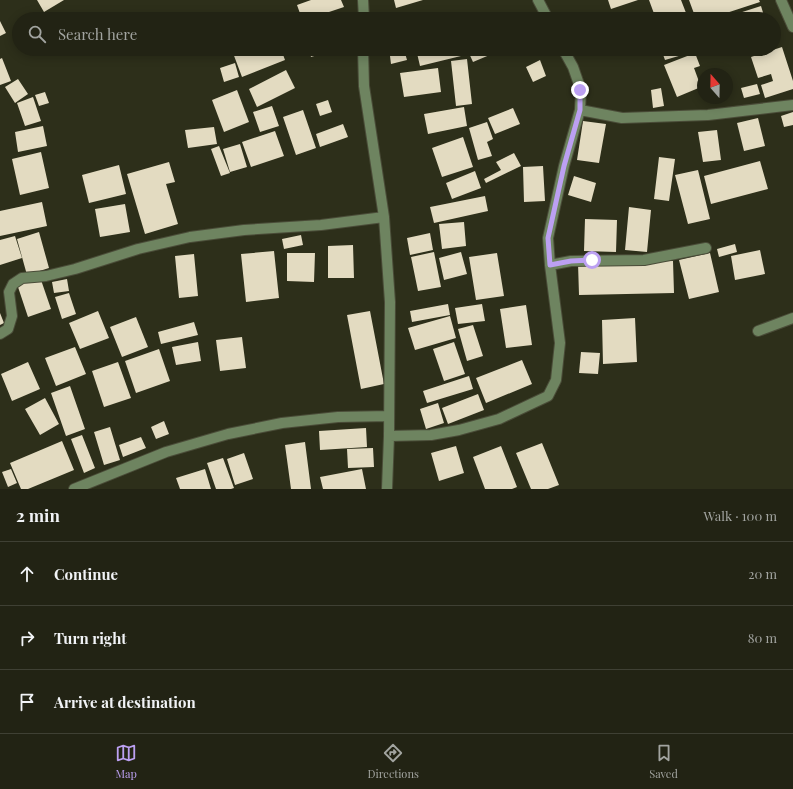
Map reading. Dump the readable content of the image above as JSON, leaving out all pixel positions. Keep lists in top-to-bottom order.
{
  "north": "top",
  "page": {
    "search": "Search here",
    "heading": ["2 min", "Walk · 100 m"],
    "list": [
      ["Continue", "20 m"],
      ["Turn right", "80 m"],
      "Arrive at destination"
    ],
    "nav": ["Map", "Directions", "Saved"]
  }
}
